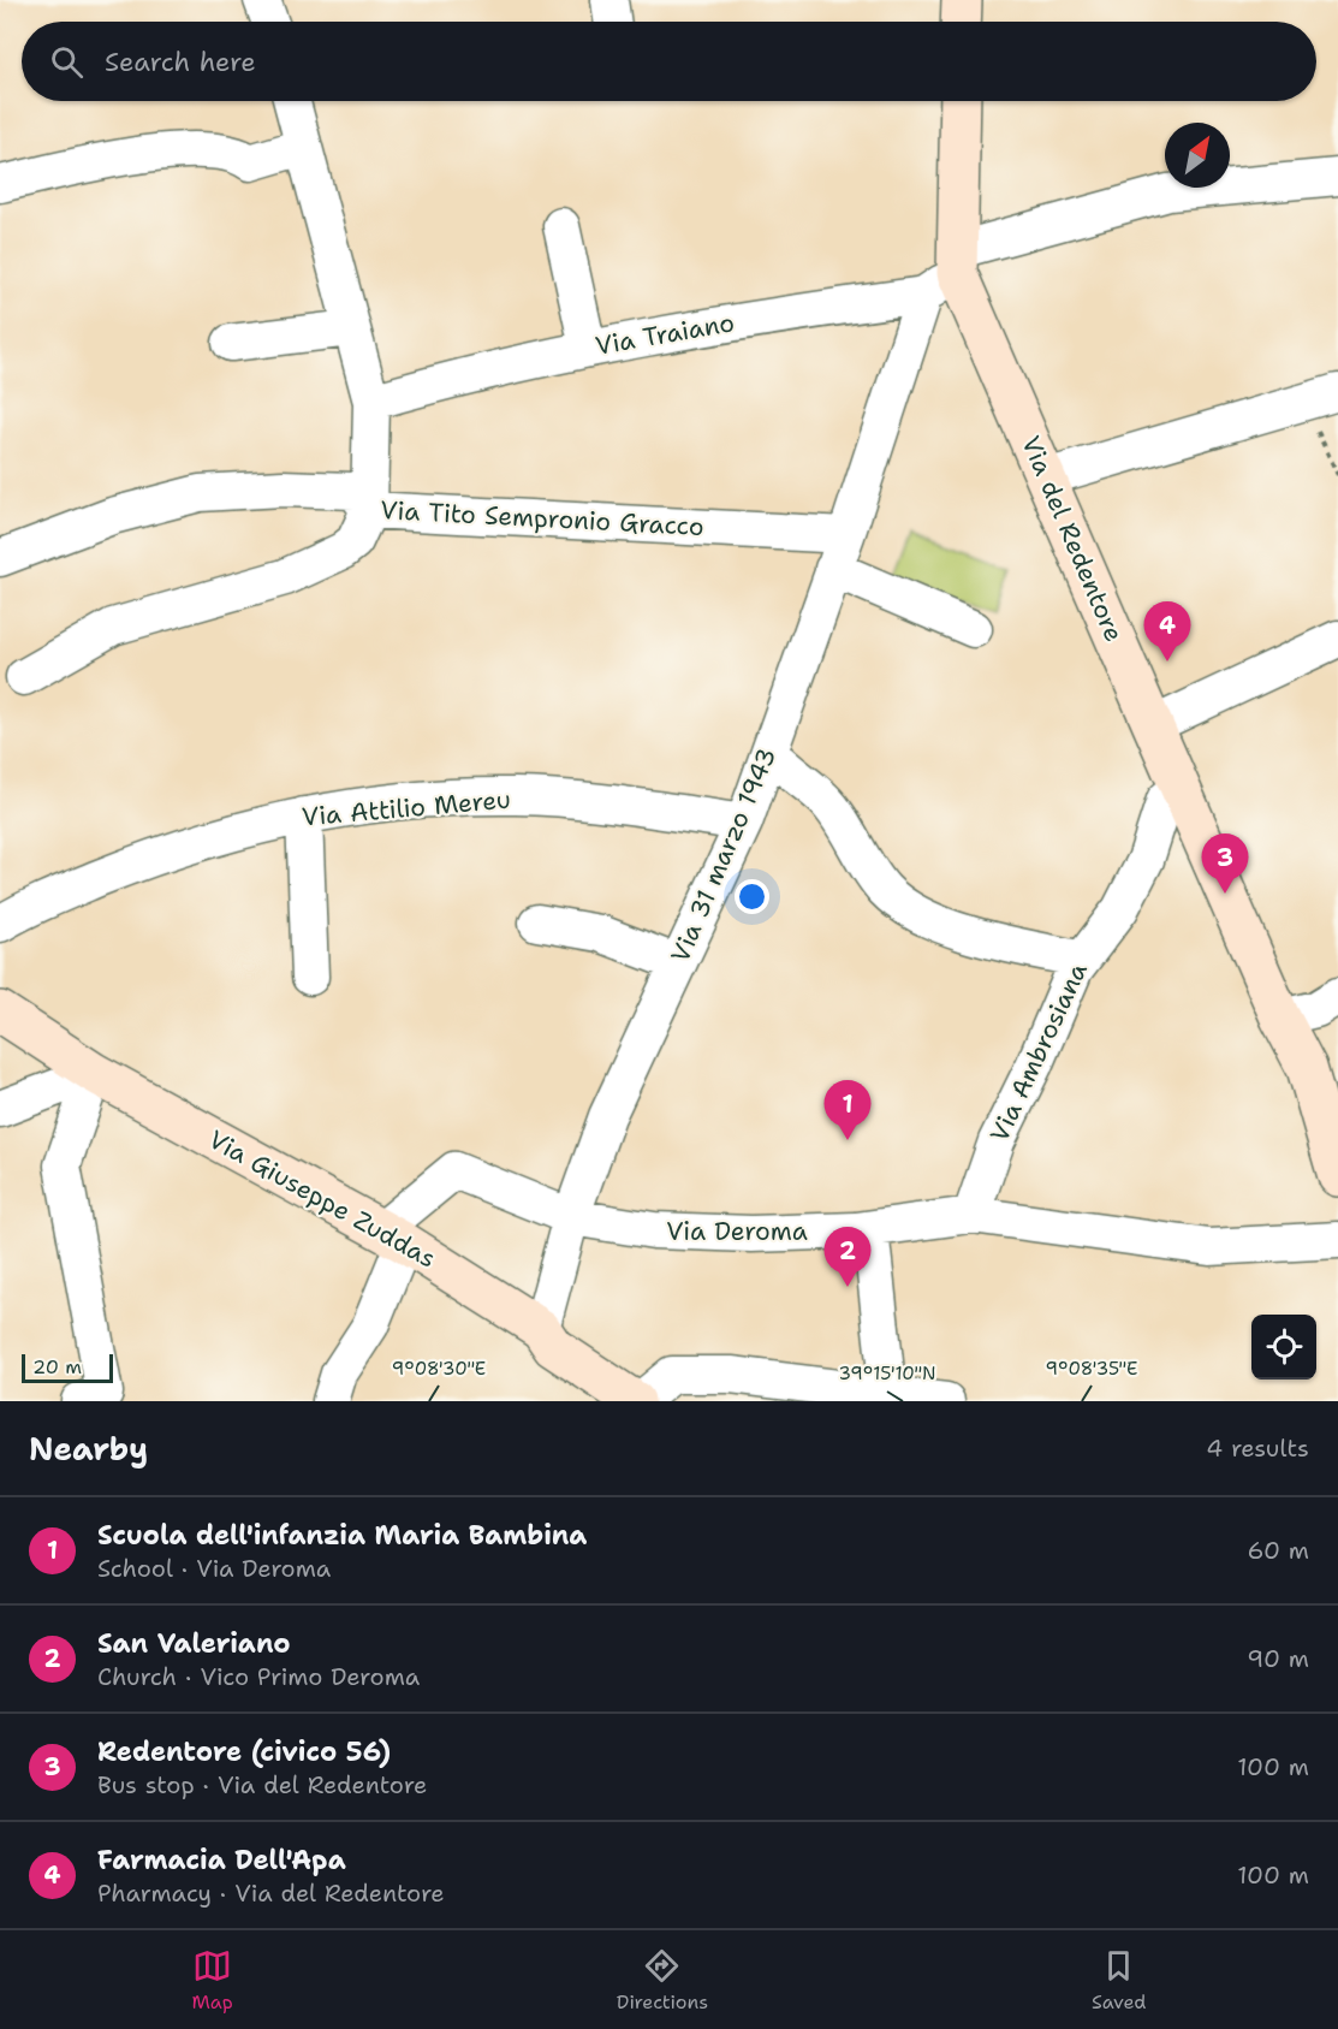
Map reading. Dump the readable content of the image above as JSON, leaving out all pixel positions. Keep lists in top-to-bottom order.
{
  "streets": {
    "street": [
      "Via Traiano",
      "Via Tito Sempronio Gracco",
      "Via del Redentore",
      "Via Attilio Mereu",
      "Via 31 marzo 1943",
      "Via Ambrosiana",
      "Via Giuseppe Zuddas",
      "Via Deroma"
    ]
  },
  "crossings": [
    ["Via Traiano", "Via del Redentore"],
    ["Via Traiano", "Via 31 marzo 1943"],
    ["Via Tito Sempronio Gracco", "Via 31 marzo 1943"],
    ["Via del Redentore", "Via Ambrosiana"],
    ["Via Attilio Mereu", "Via 31 marzo 1943"],
    ["Via 31 marzo 1943", "Via Giuseppe Zuddas"],
    ["Via 31 marzo 1943", "Via Deroma"],
    ["Via Ambrosiana", "Via Deroma"],
    ["Via Giuseppe Zuddas", "Via Deroma"]
  ],
  "scale_bar": "20 m",
  "north": "top right",
  "page": {
    "search": "Search here",
    "pins": [
      "4",
      "3",
      "1",
      "2"
    ],
    "scale": "20 m",
    "heading": ["Nearby", "4 results"],
    "list": [
      {
        "mark": "1",
        "name": "Scuola dell'infanzia Maria Bambina",
        "note": "School · Via Deroma",
        "value": "60 m"
      },
      {
        "mark": "2",
        "name": "San Valeriano",
        "note": "Church · Vico Primo Deroma",
        "value": "90 m"
      },
      {
        "mark": "3",
        "name": "Redentore (civico 56)",
        "note": "Bus stop · Via del Redentore",
        "value": "100 m"
      },
      {
        "mark": "4",
        "name": "Farmacia Dell'Apa",
        "note": "Pharmacy · Via del Redentore",
        "value": "100 m"
      }
    ],
    "nav": ["Map", "Directions", "Saved"]
  },
  "coordinates": ["9°08'30\"E", "9°08'35\"E", "39°15'10\"N"]
}
